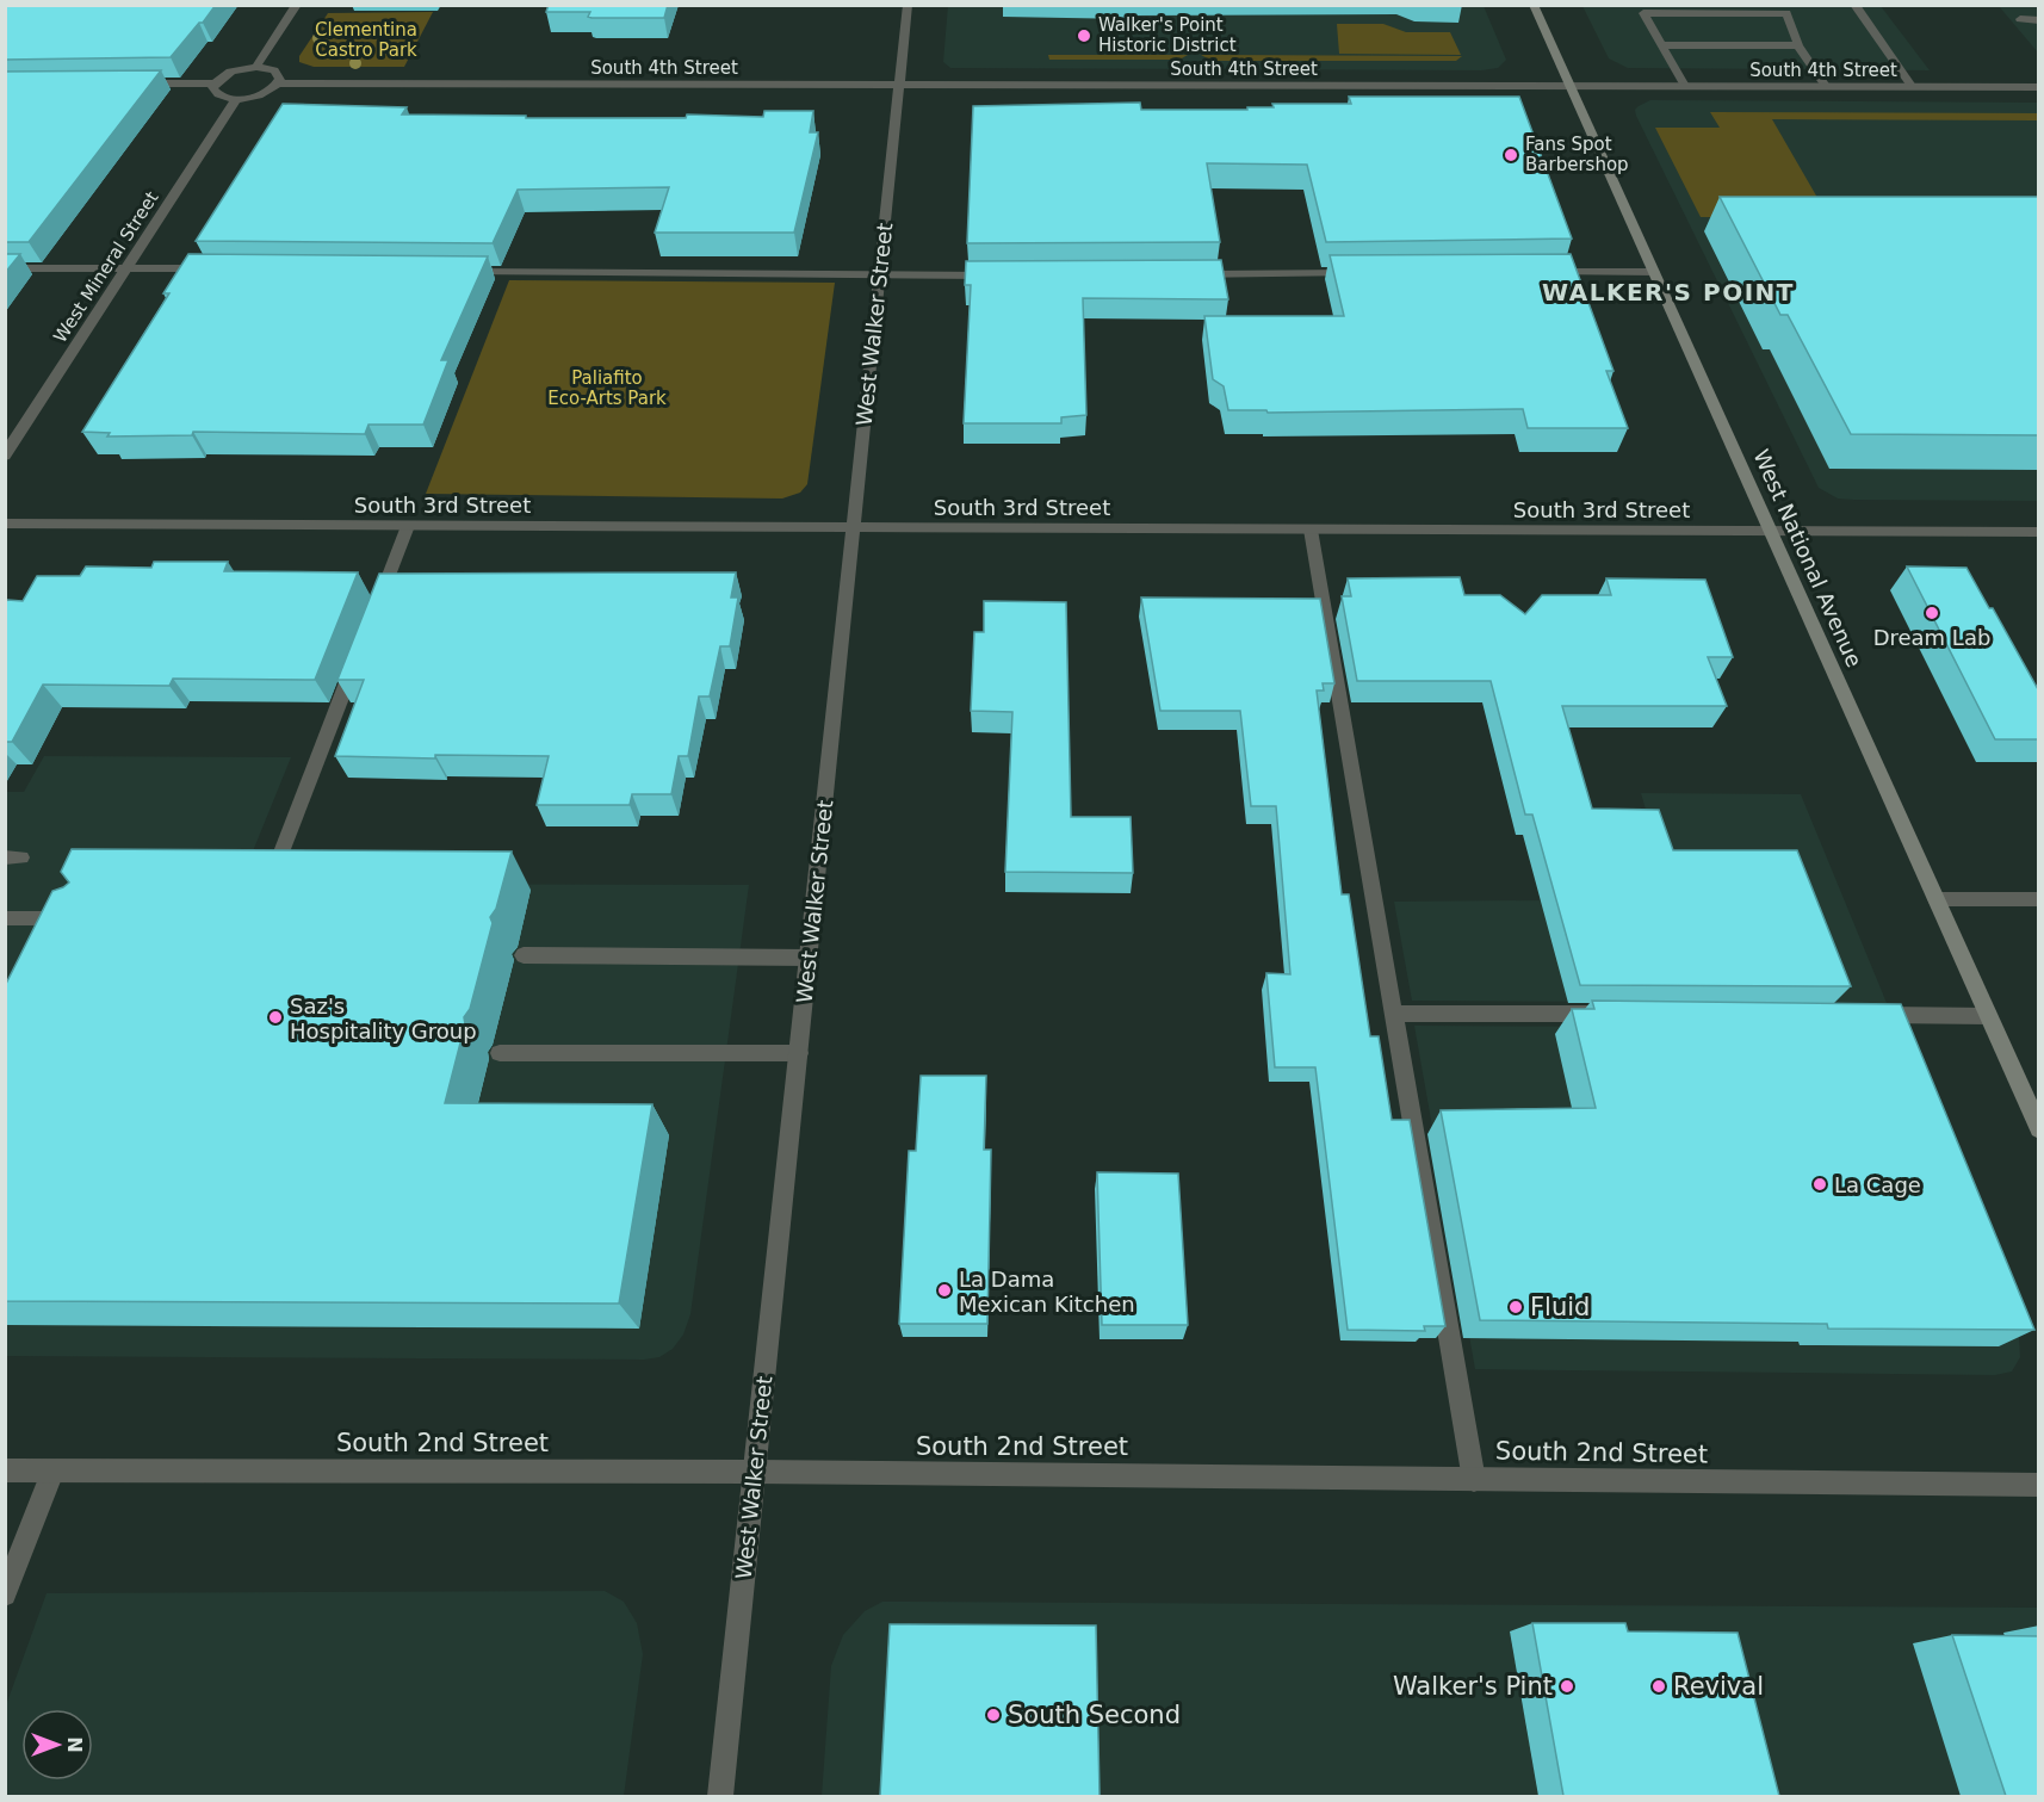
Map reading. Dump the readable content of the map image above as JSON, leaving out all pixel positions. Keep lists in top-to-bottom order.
{
  "streets": {
    "main road": ["West National Avenue"],
    "street": [
      "South 4th Street",
      "West Mineral Street",
      "West Walker Street",
      "South 3rd Street",
      "South 2nd Street"
    ]
  },
  "crossings": [
    ["South 4th Street", "West Walker Street"],
    ["South 4th Street", "West National Avenue"],
    ["West Walker Street", "South 3rd Street"],
    ["West Walker Street", "South 2nd Street"],
    ["South 3rd Street", "West National Avenue"]
  ],
  "districts": ["WALKER'S POINT"],
  "parks": ["Clementina Castro Park", "Paliafito Eco-Arts Park"],
  "places": [
    "Walker's Point Historic District",
    "Fans Spot Barbershop",
    "Dream Lab",
    "Saz's Hospitality Group",
    "La Cage",
    "La Dama Mexican Kitchen",
    "Fluid",
    "Walker's Pint",
    "Revival",
    "South Second"
  ],
  "north": "right"
}
